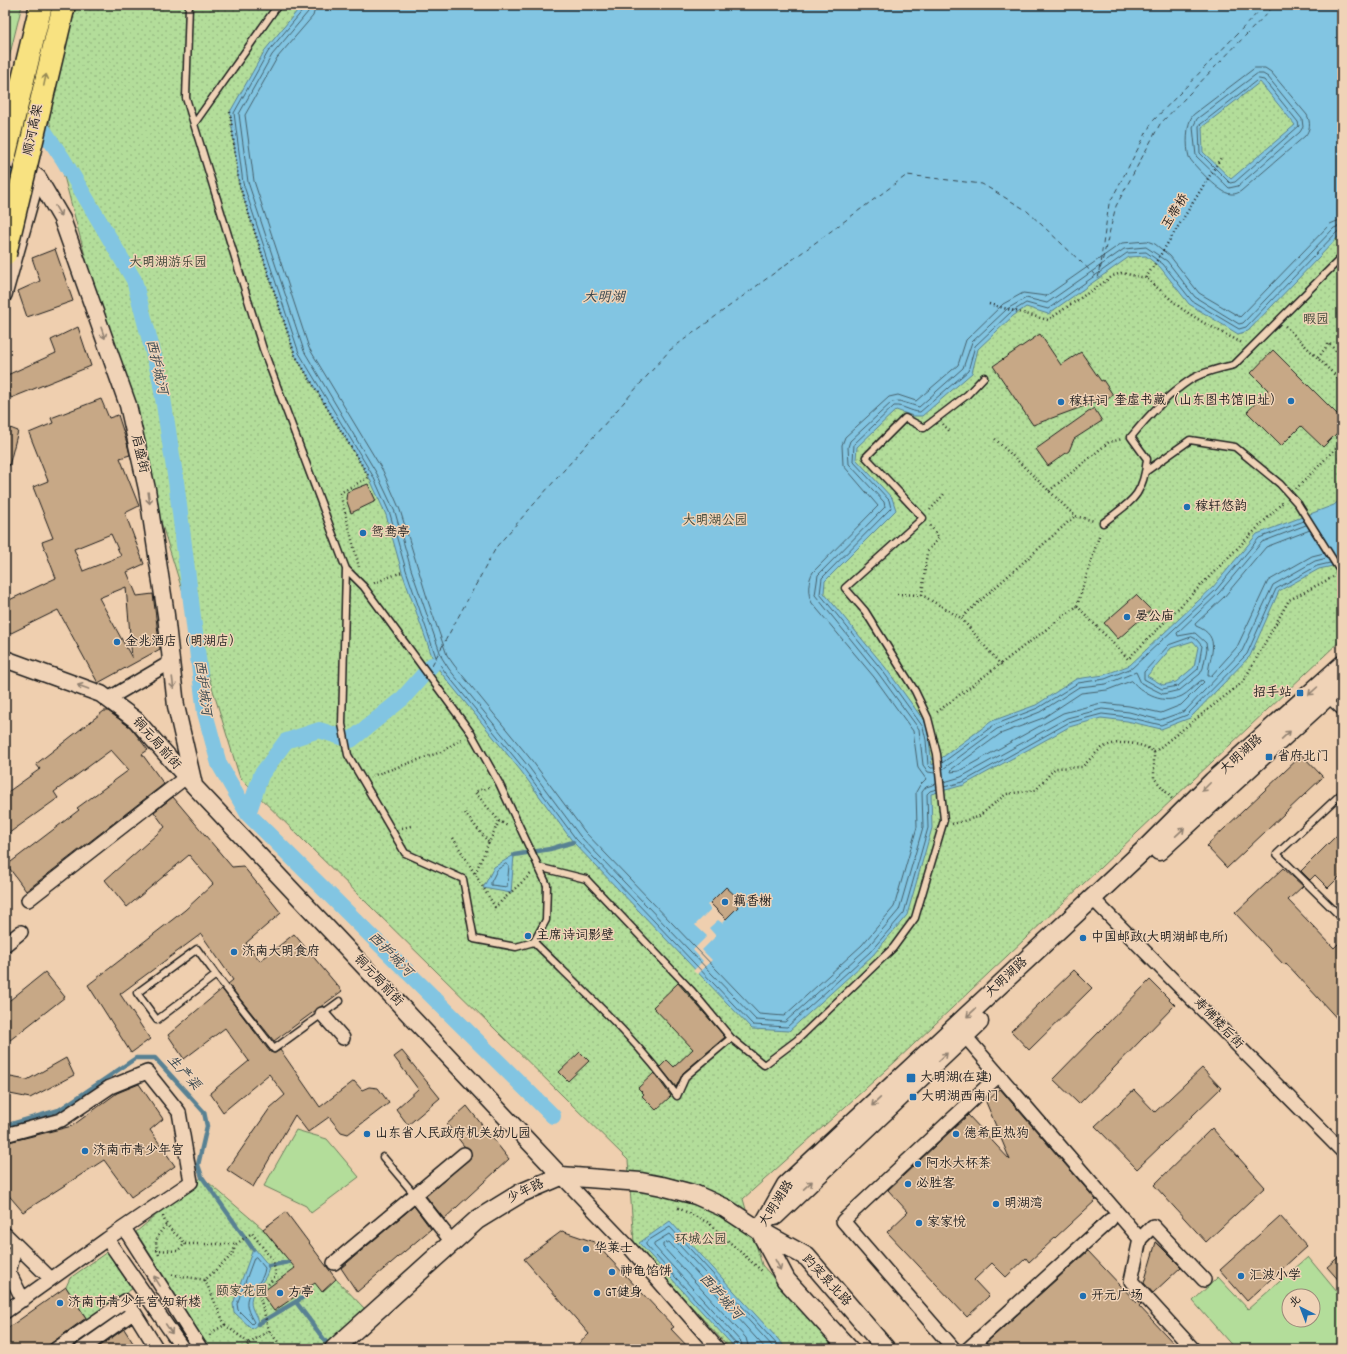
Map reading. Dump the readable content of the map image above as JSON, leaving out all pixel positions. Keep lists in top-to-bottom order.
{
  "streets": {
    "highway": ["顺河高架"],
    "main road": ["大明湖路", "少年路", "趵突泉北路"],
    "street": ["启盛街", "铜元局前街", "寿佛楼后街"],
    "path": ["玉带桥"]
  },
  "crossings": [
    ["顺河高架", "启盛街"],
    ["启盛街", "铜元局前街"],
    ["铜元局前街", "少年路"],
    ["大明湖路", "寿佛楼后街"],
    ["大明湖路", "少年路"],
    ["大明湖路", "趵突泉北路"],
    ["少年路", "趵突泉北路"]
  ],
  "one_way": ["启盛街"],
  "water": ["大明湖", "西护城河", "生产渠"],
  "parks": [
    "大明湖游乐园",
    "暇园",
    "大明湖公园",
    "环城公园",
    "颐家花园"
  ],
  "places": {
    "other": [
      "奎虚书藏（山东图书馆旧址）",
      "稼轩词",
      "稼轩悠韵",
      "鸳鸯亭",
      "晏公庙",
      "金兆酒店（明湖店）",
      "藕香榭",
      "主席诗词影壁",
      "中国邮政(大明湖邮电所)",
      "济南大明食府",
      "山东省人民政府机关幼儿园",
      "德希臣热狗",
      "济南市青少年宫",
      "阿水大杯茶",
      "必胜客",
      "明湖湾",
      "家家悦",
      "华莱士",
      "神龟馅饼",
      "汇波小学",
      "方亭",
      "GT健身",
      "开元广场",
      "济南市青少年宫 知新楼"
    ],
    "transit": [
      "招手站",
      "省府北门",
      "大明湖(在建)",
      "大明湖西南门"
    ]
  },
  "north": "top left"
}
